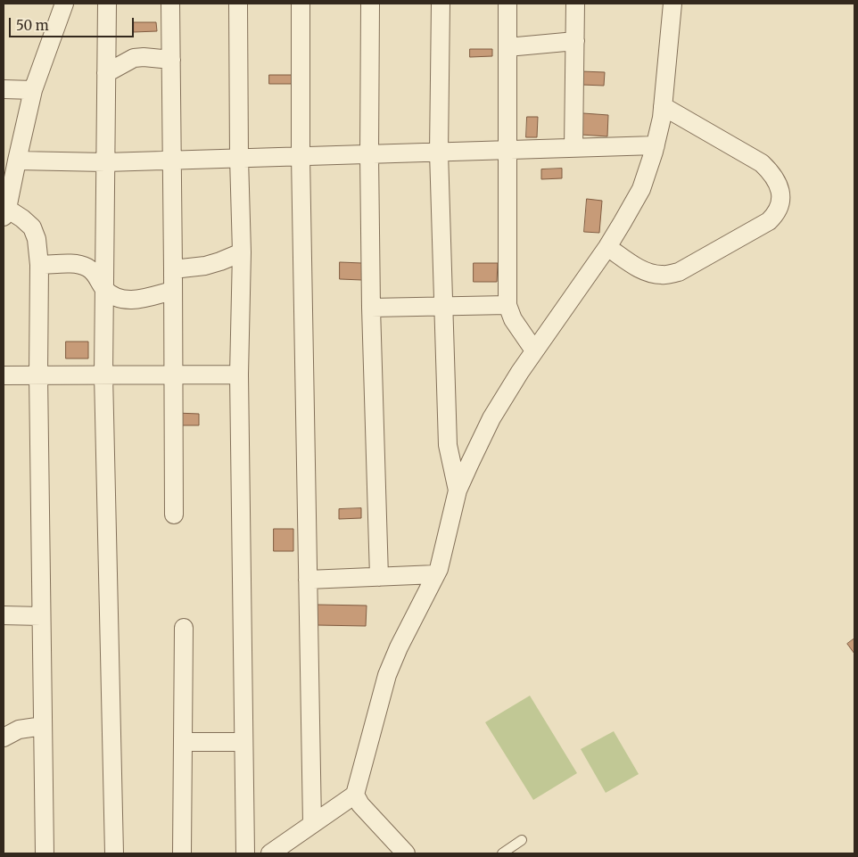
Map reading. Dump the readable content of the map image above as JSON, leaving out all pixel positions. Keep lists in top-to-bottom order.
{
  "scale_bar": "50 m"
}
